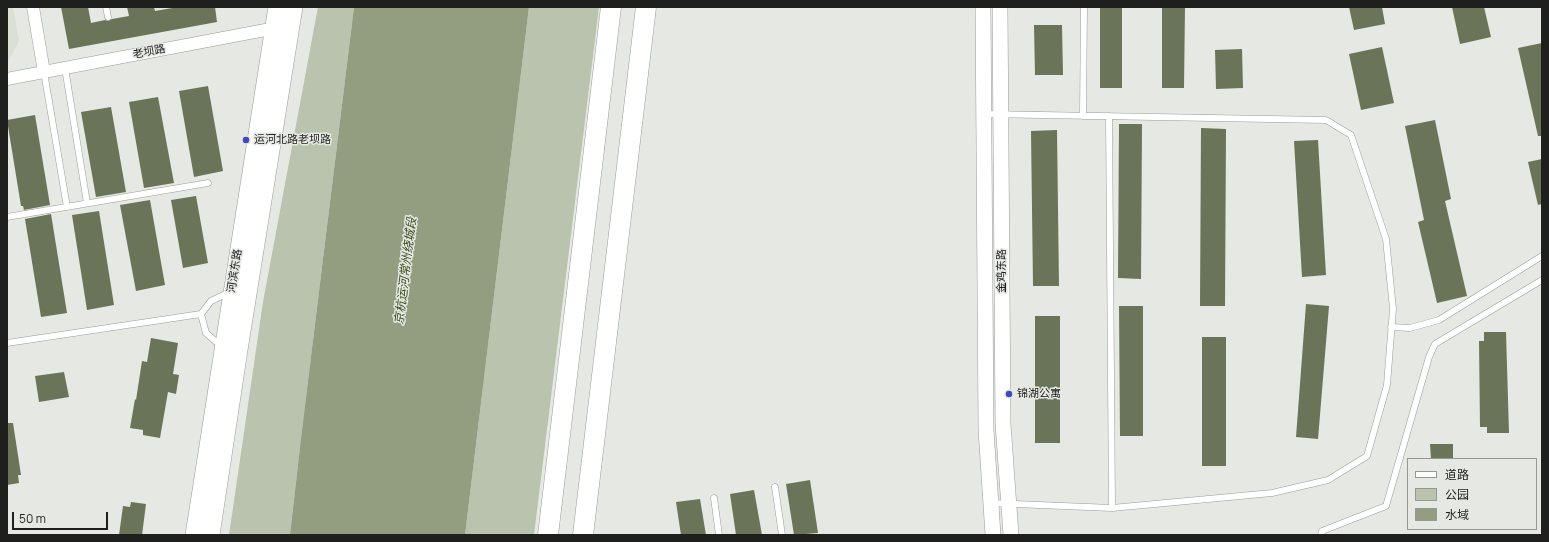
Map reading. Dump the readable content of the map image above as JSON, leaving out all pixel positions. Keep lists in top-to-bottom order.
{
  "streets": {
    "main road": ["河滨东路"],
    "street": ["老坝路", "金鸡东路"]
  },
  "crossings": [
    ["老坝路", "河滨东路"]
  ],
  "water": ["京杭运河常州绕城段"],
  "places": ["运河北路老坝路", "锦湖公寓"],
  "legend": ["道路", "公园", "水域"],
  "scale_bar": "50 m"
}
